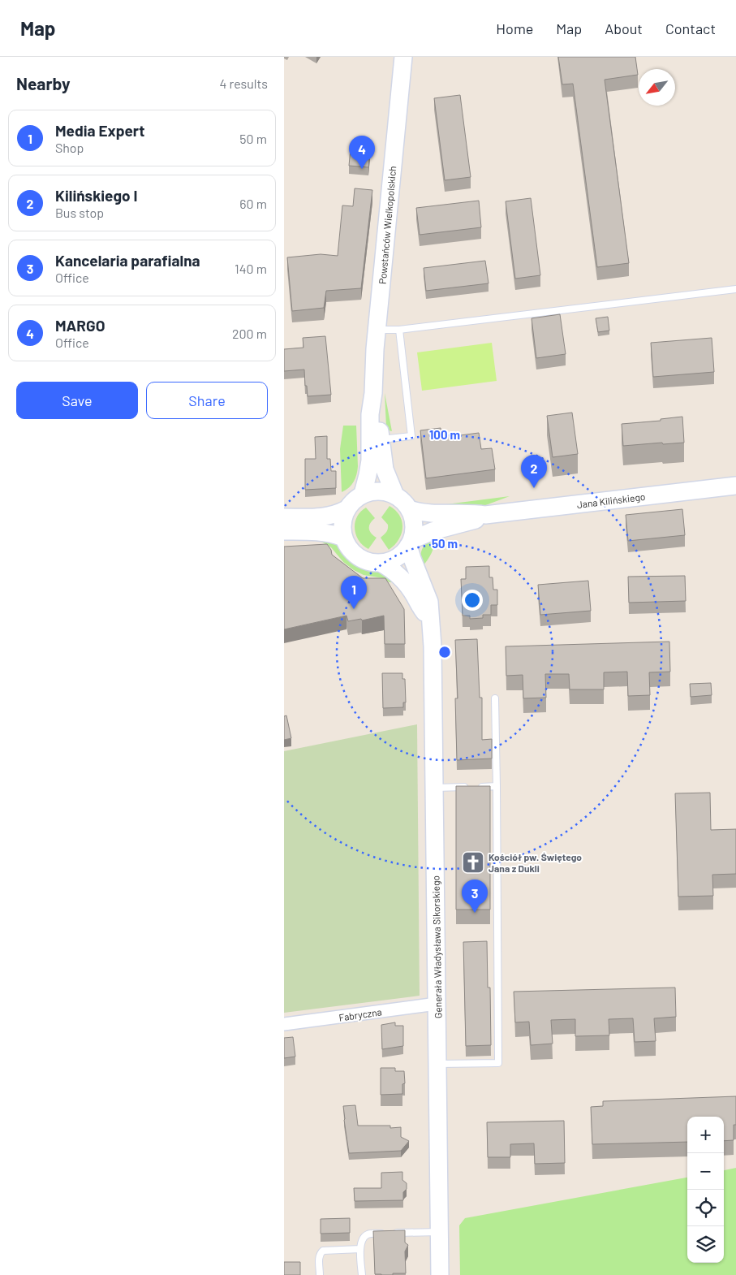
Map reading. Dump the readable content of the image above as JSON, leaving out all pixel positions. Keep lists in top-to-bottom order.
{
  "streets": {
    "street": [
      "Powstańców Wielkopolskich",
      "Jana Kilińskiego",
      "Generała Władysława Sikorskiego",
      "Fabryczna"
    ]
  },
  "crossings": [
    ["Powstańców Wielkopolskich", "Jana Kilińskiego"],
    ["Powstańców Wielkopolskich", "Generała Władysława Sikorskiego"],
    ["Jana Kilińskiego", "Generała Władysława Sikorskiego"],
    ["Generała Władysława Sikorskiego", "Fabryczna"]
  ],
  "places": {
    "church": ["Kościół pw. Świętego Jana z Dukli"]
  },
  "north": "bottom left",
  "page": {
    "header": "Map",
    "nav": [
      "Home",
      "Map",
      "About",
      "Contact"
    ],
    "heading": ["Nearby", "4 results"],
    "list": [
      {
        "mark": "1",
        "name": "Media Expert",
        "note": "Shop",
        "value": "50 m"
      },
      {
        "mark": "2",
        "name": "Kilińskiego I",
        "note": "Bus stop",
        "value": "60 m"
      },
      {
        "mark": "3",
        "name": "Kancelaria parafialna",
        "note": "Office",
        "value": "140 m"
      },
      {
        "mark": "4",
        "name": "MARGO",
        "note": "Office",
        "value": "200 m"
      }
    ],
    "pins": [
      "4",
      "2",
      "1",
      "3"
    ],
    "buttons": ["Save", "Share"],
    "map_buttons": ["+", "−"]
  },
  "rings": ["100 m", "50 m"]
}
